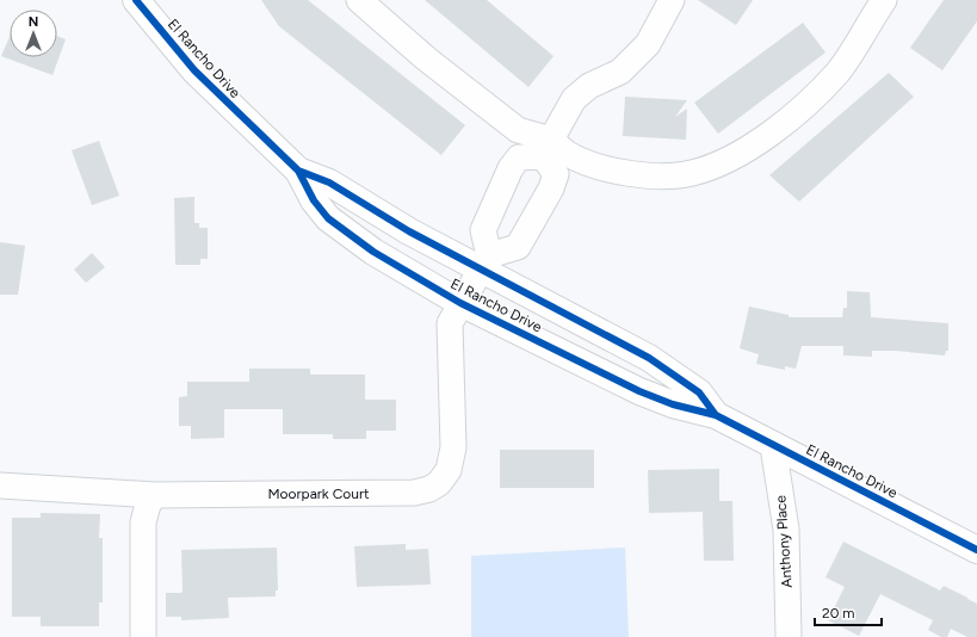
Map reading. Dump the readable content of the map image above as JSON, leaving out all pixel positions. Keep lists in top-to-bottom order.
{
  "streets": {
    "main road": ["El Rancho Drive"],
    "street": ["Moorpark Court", "Anthony Place"]
  },
  "crossings": [
    ["El Rancho Drive", "Moorpark Court"],
    ["El Rancho Drive", "Anthony Place"]
  ],
  "scale_bar": "20 m",
  "north": "top"
}
